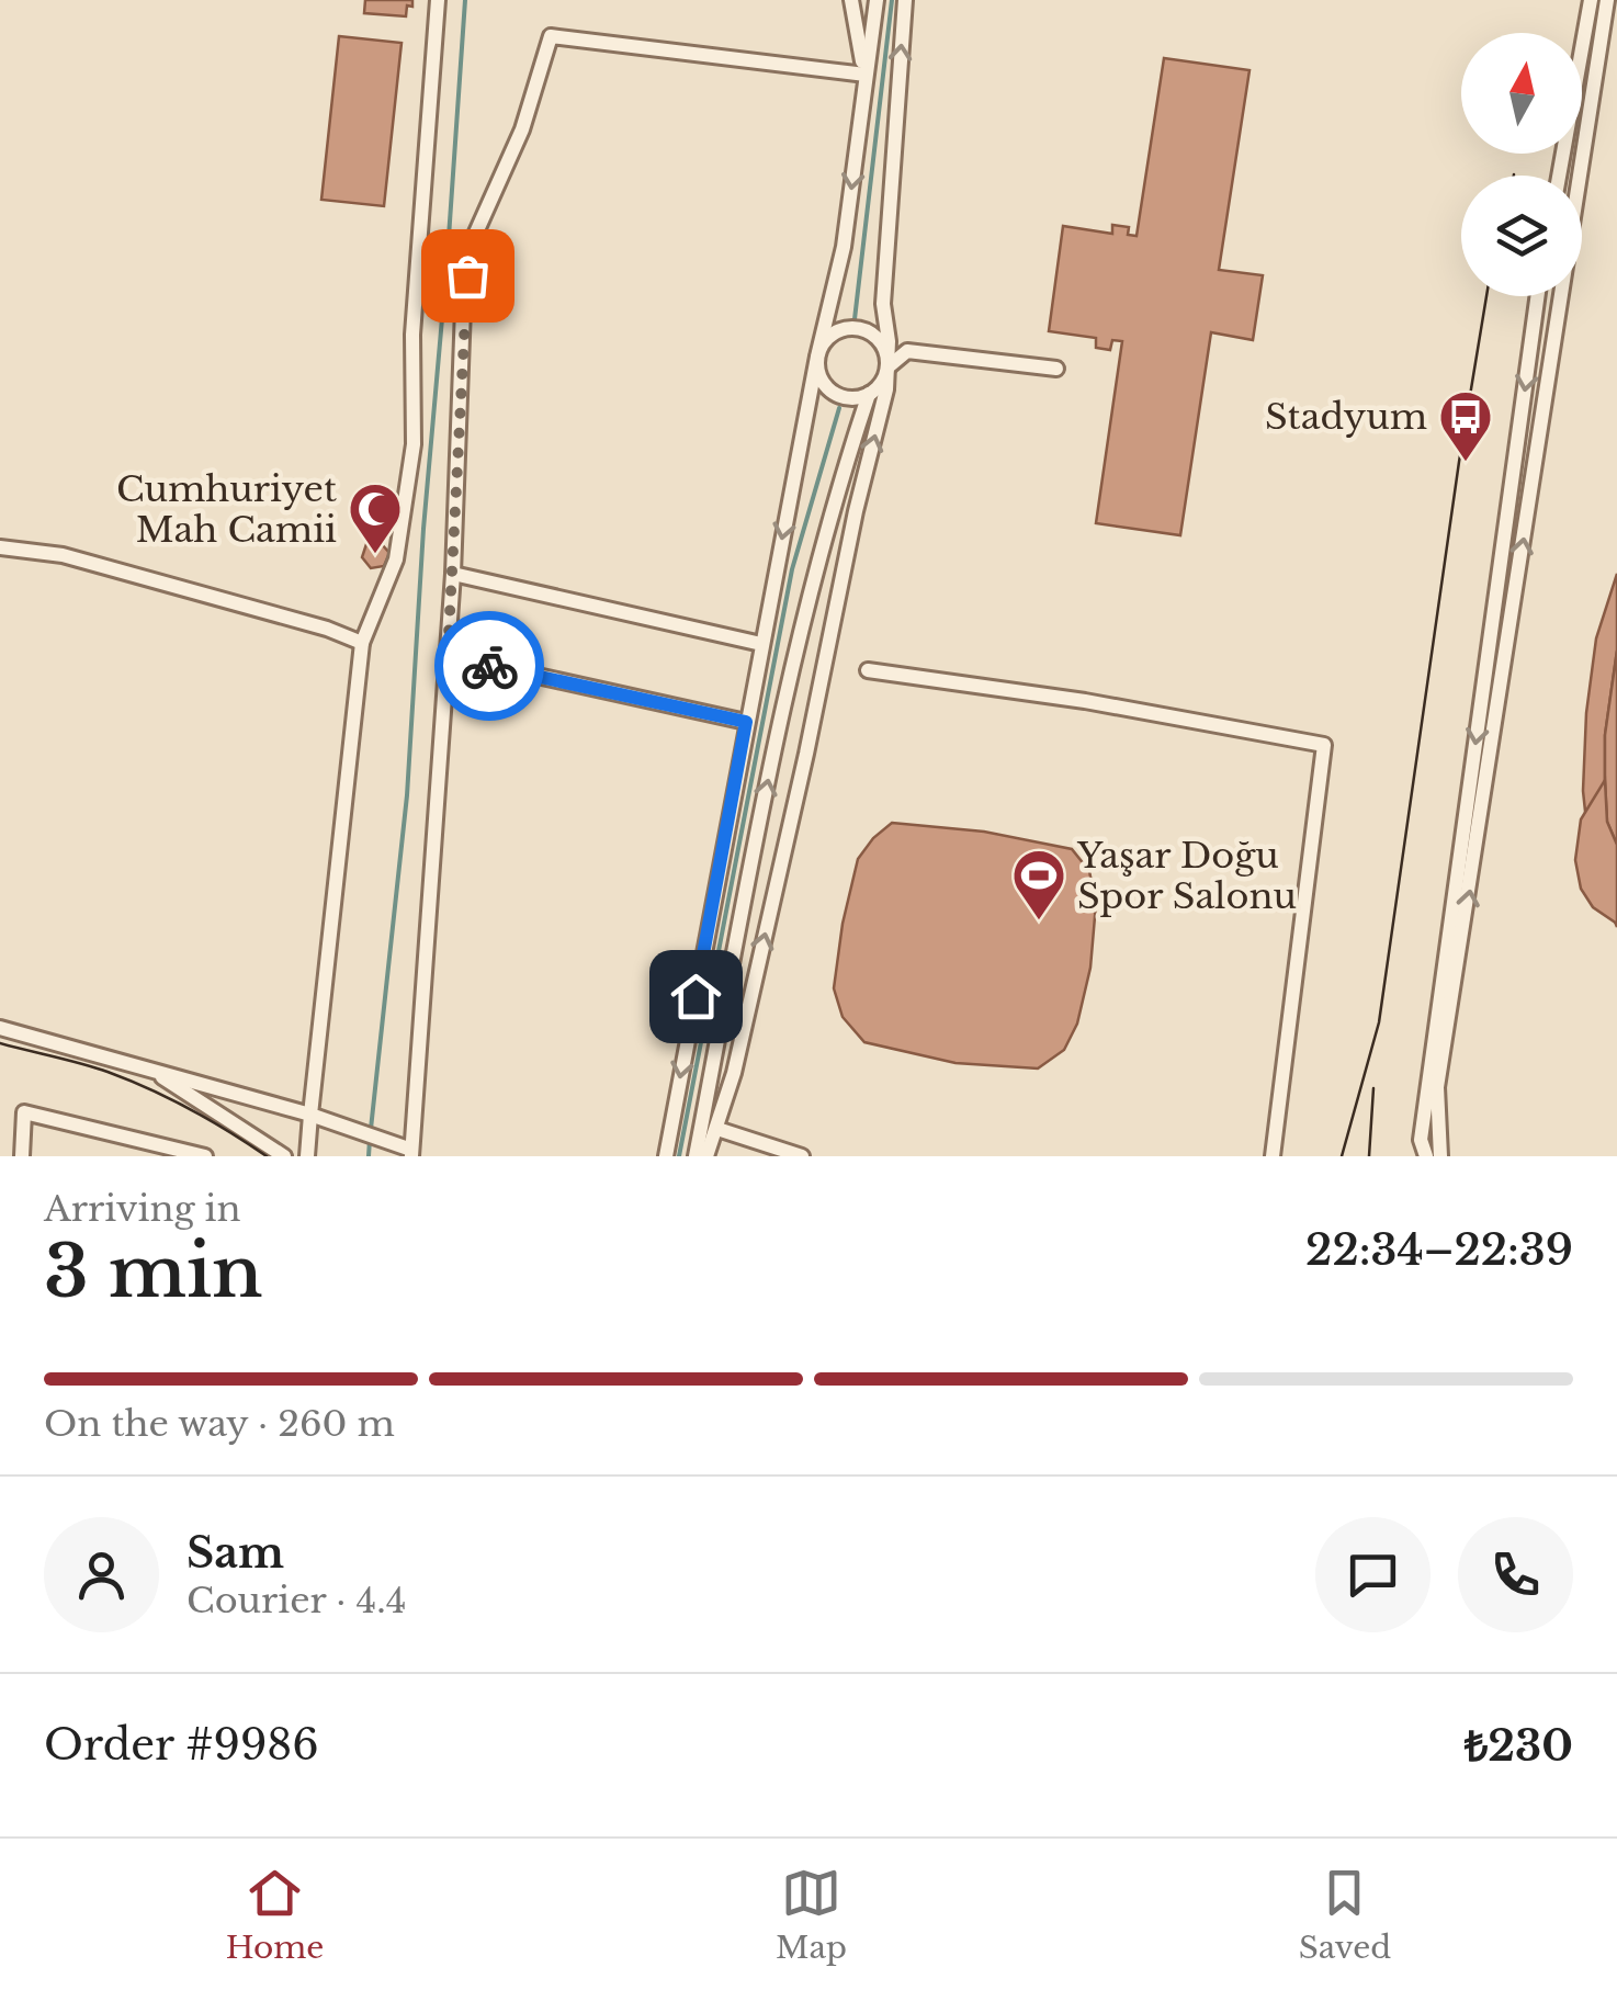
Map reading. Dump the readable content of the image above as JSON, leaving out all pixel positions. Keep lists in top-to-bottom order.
{
  "places": {
    "bus stop": ["Stadyum"],
    "mosque": ["Cumhuriyet Mah Camii"],
    "sports": ["Yaşar Doğu Spor Salonu"]
  },
  "north": "top",
  "page": {
    "heading": ["3 min", "Arriving in", "22:34–22:39"],
    "panel": [
      "Sam",
      "Courier · 4.4",
      "Order #9986",
      "₺230"
    ],
    "bar": "On the way · 260 m",
    "tabs": ["Home", "Map", "Saved"]
  }
}
